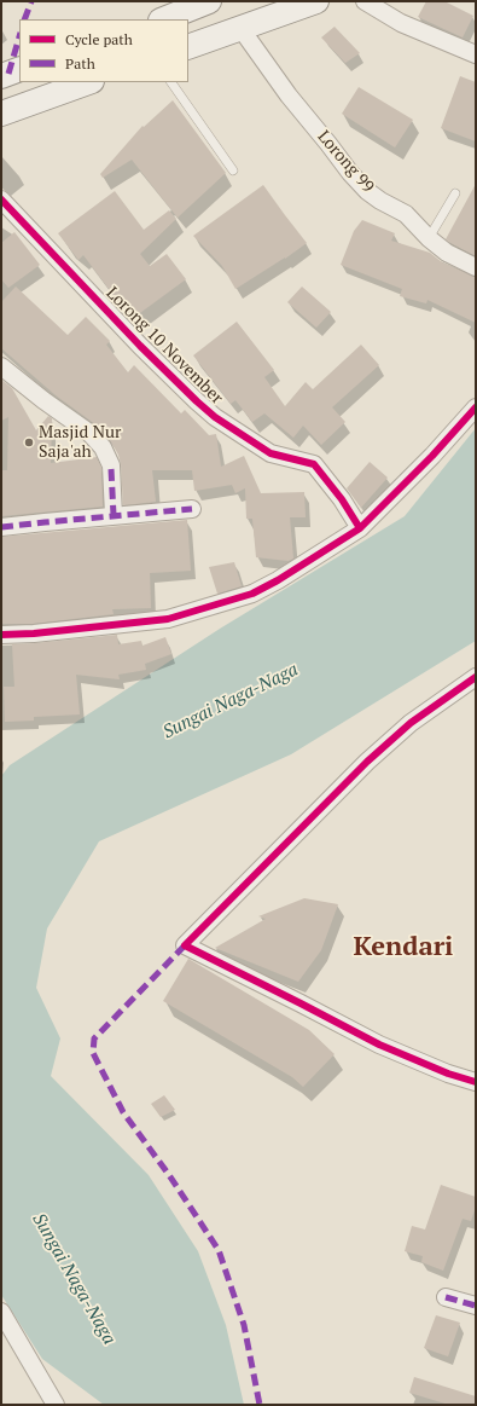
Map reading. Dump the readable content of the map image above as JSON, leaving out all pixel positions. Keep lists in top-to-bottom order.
{
  "streets": {
    "street": ["Lorong 99", "Lorong 10 November"]
  },
  "districts": ["Kendari"],
  "water": ["Sungai Naga-Naga"],
  "places": ["Masjid Nur Saja'ah"],
  "legend": ["Cycle path", "Path"]
}
